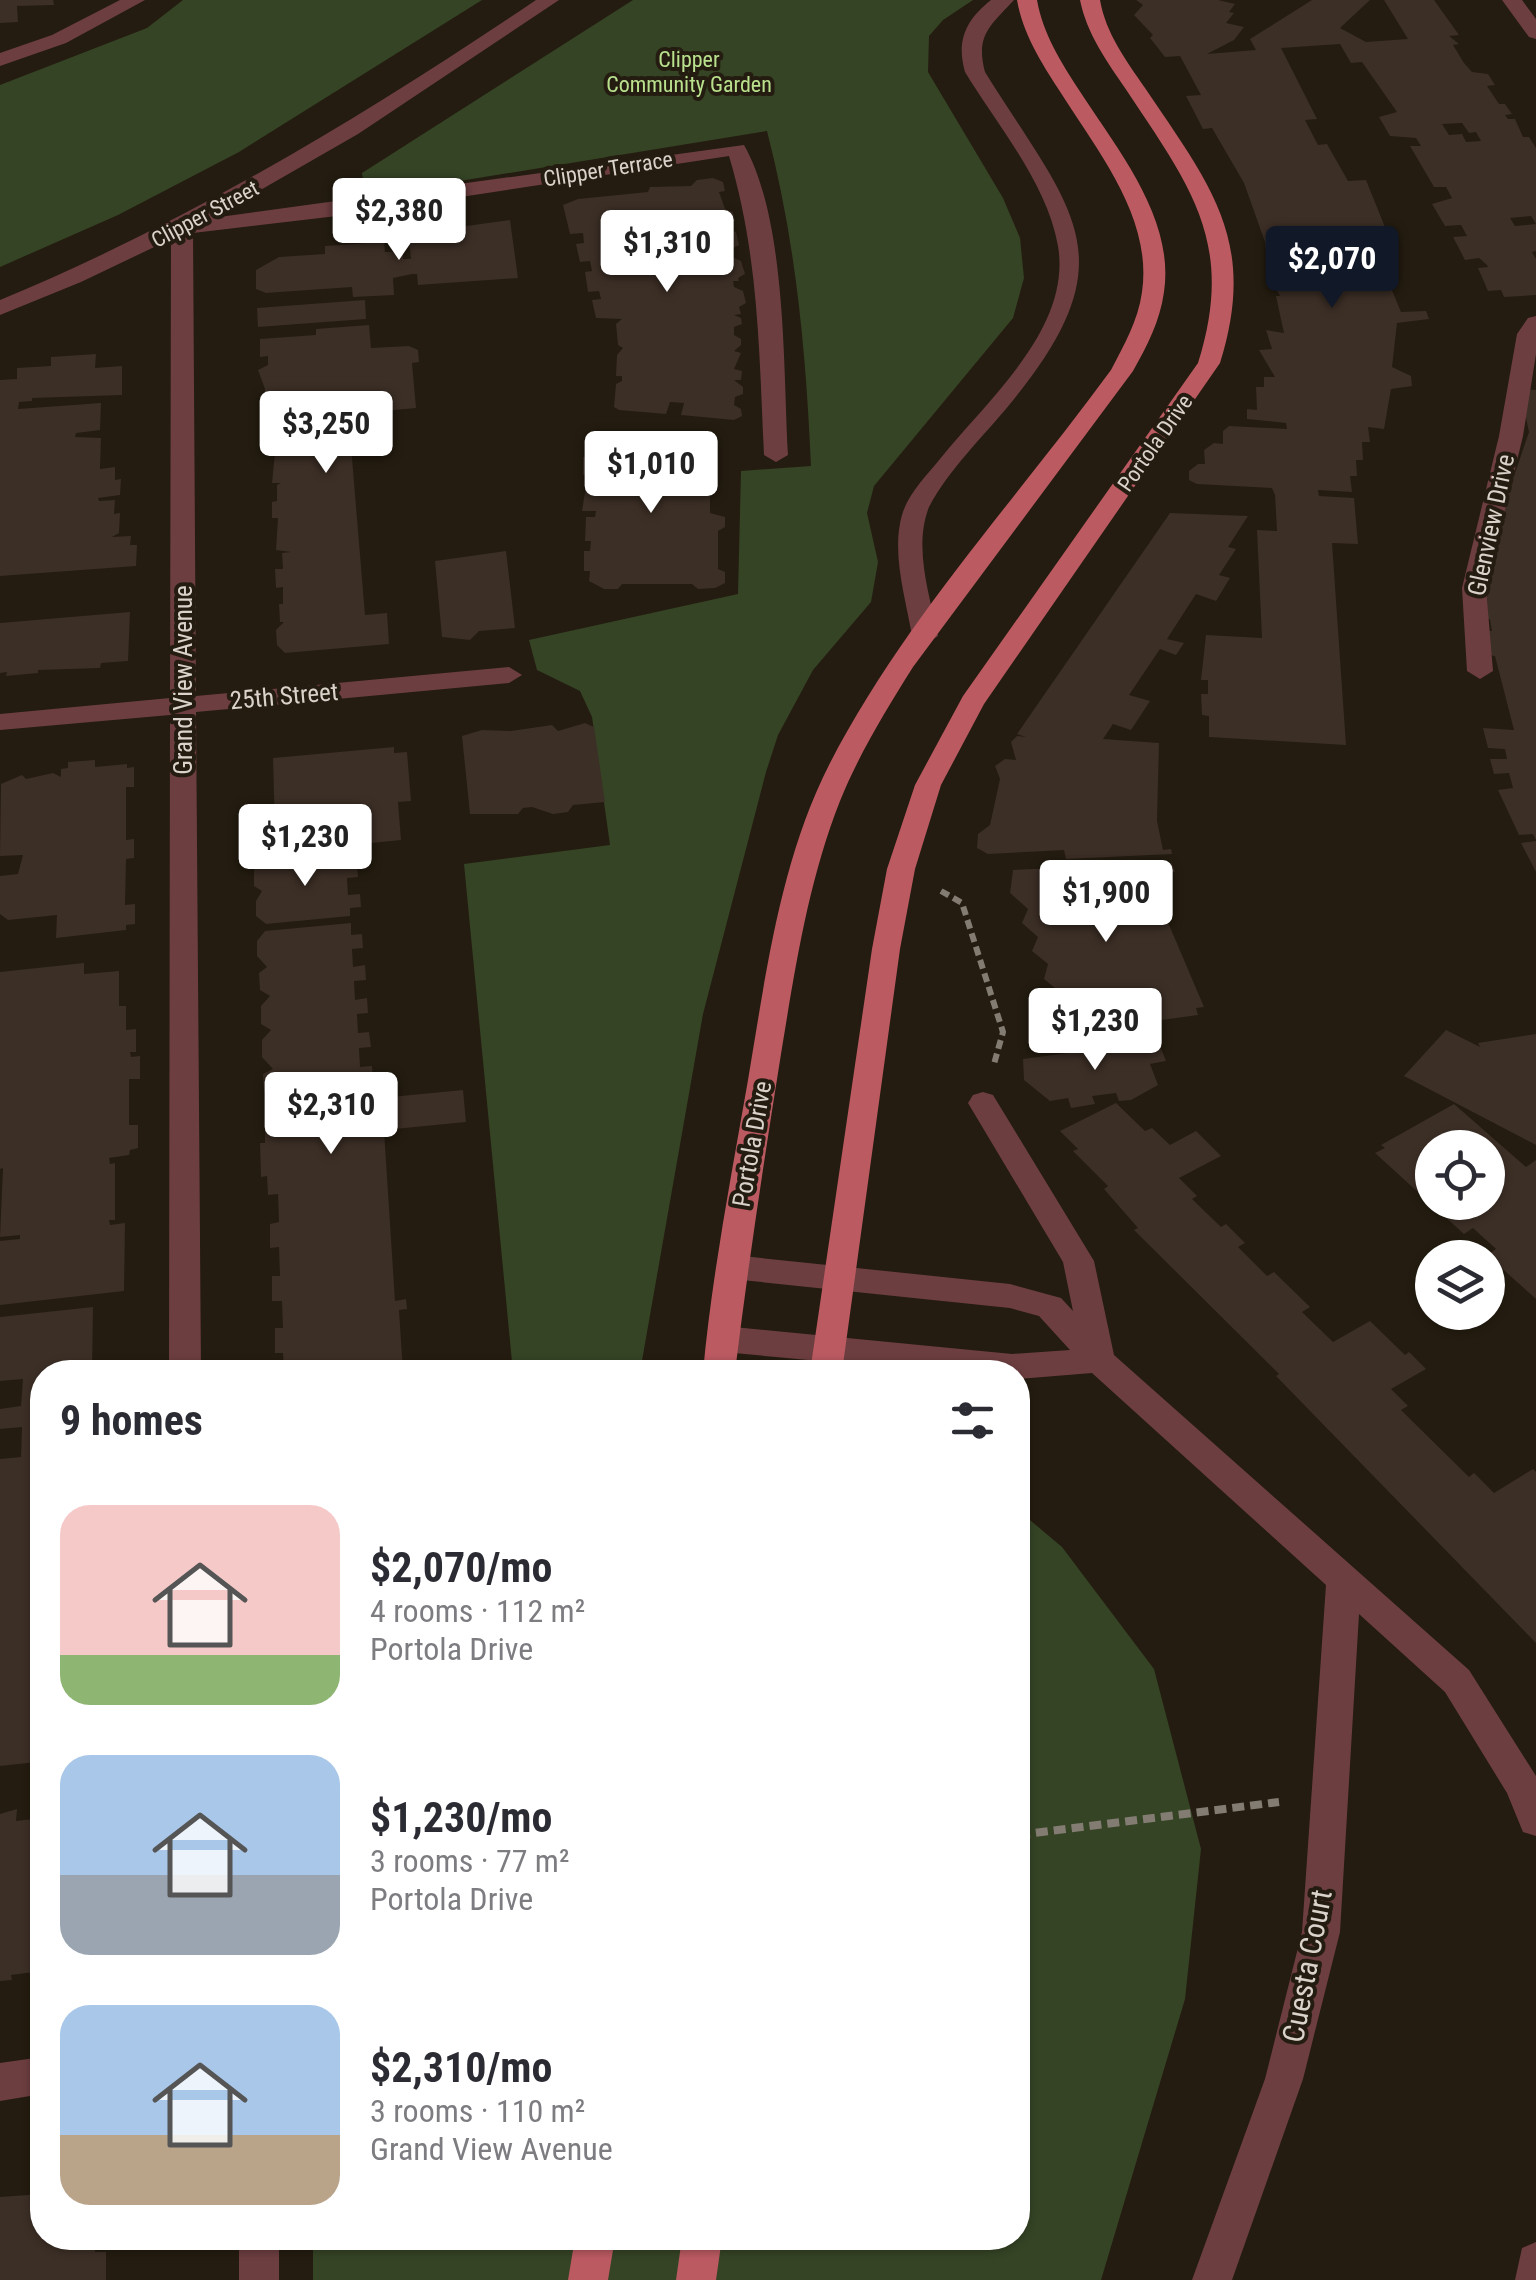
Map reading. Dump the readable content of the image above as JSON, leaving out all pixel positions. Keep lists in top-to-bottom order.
{
  "streets": {
    "main road": ["Portola Drive"],
    "street": [
      "Clipper Terrace",
      "Clipper Street",
      "Glenview Drive",
      "Grand View Avenue",
      "25th Street",
      "Cuesta Court"
    ]
  },
  "crossings": [
    ["Clipper Terrace", "Clipper Street"],
    ["Clipper Terrace", "Grand View Avenue"],
    ["Clipper Street", "Grand View Avenue"],
    ["Grand View Avenue", "25th Street"]
  ],
  "parks": ["Clipper Community Garden"],
  "page": {
    "price": [
      "$2,380",
      "$1,310",
      "$2,070",
      "$3,250",
      "$1,010",
      "$1,230",
      "$1,900",
      "$1,230",
      "$2,310"
    ],
    "heading": "9 homes",
    "list": [
      {
        "name": "$2,070/mo",
        "note": "4 rooms · 112 m² · Portola Drive"
      },
      {
        "name": "$1,230/mo",
        "note": "3 rooms · 77 m² · Portola Drive"
      },
      {
        "name": "$2,310/mo",
        "note": "3 rooms · 110 m² · Grand View Avenue"
      }
    ]
  }
}
